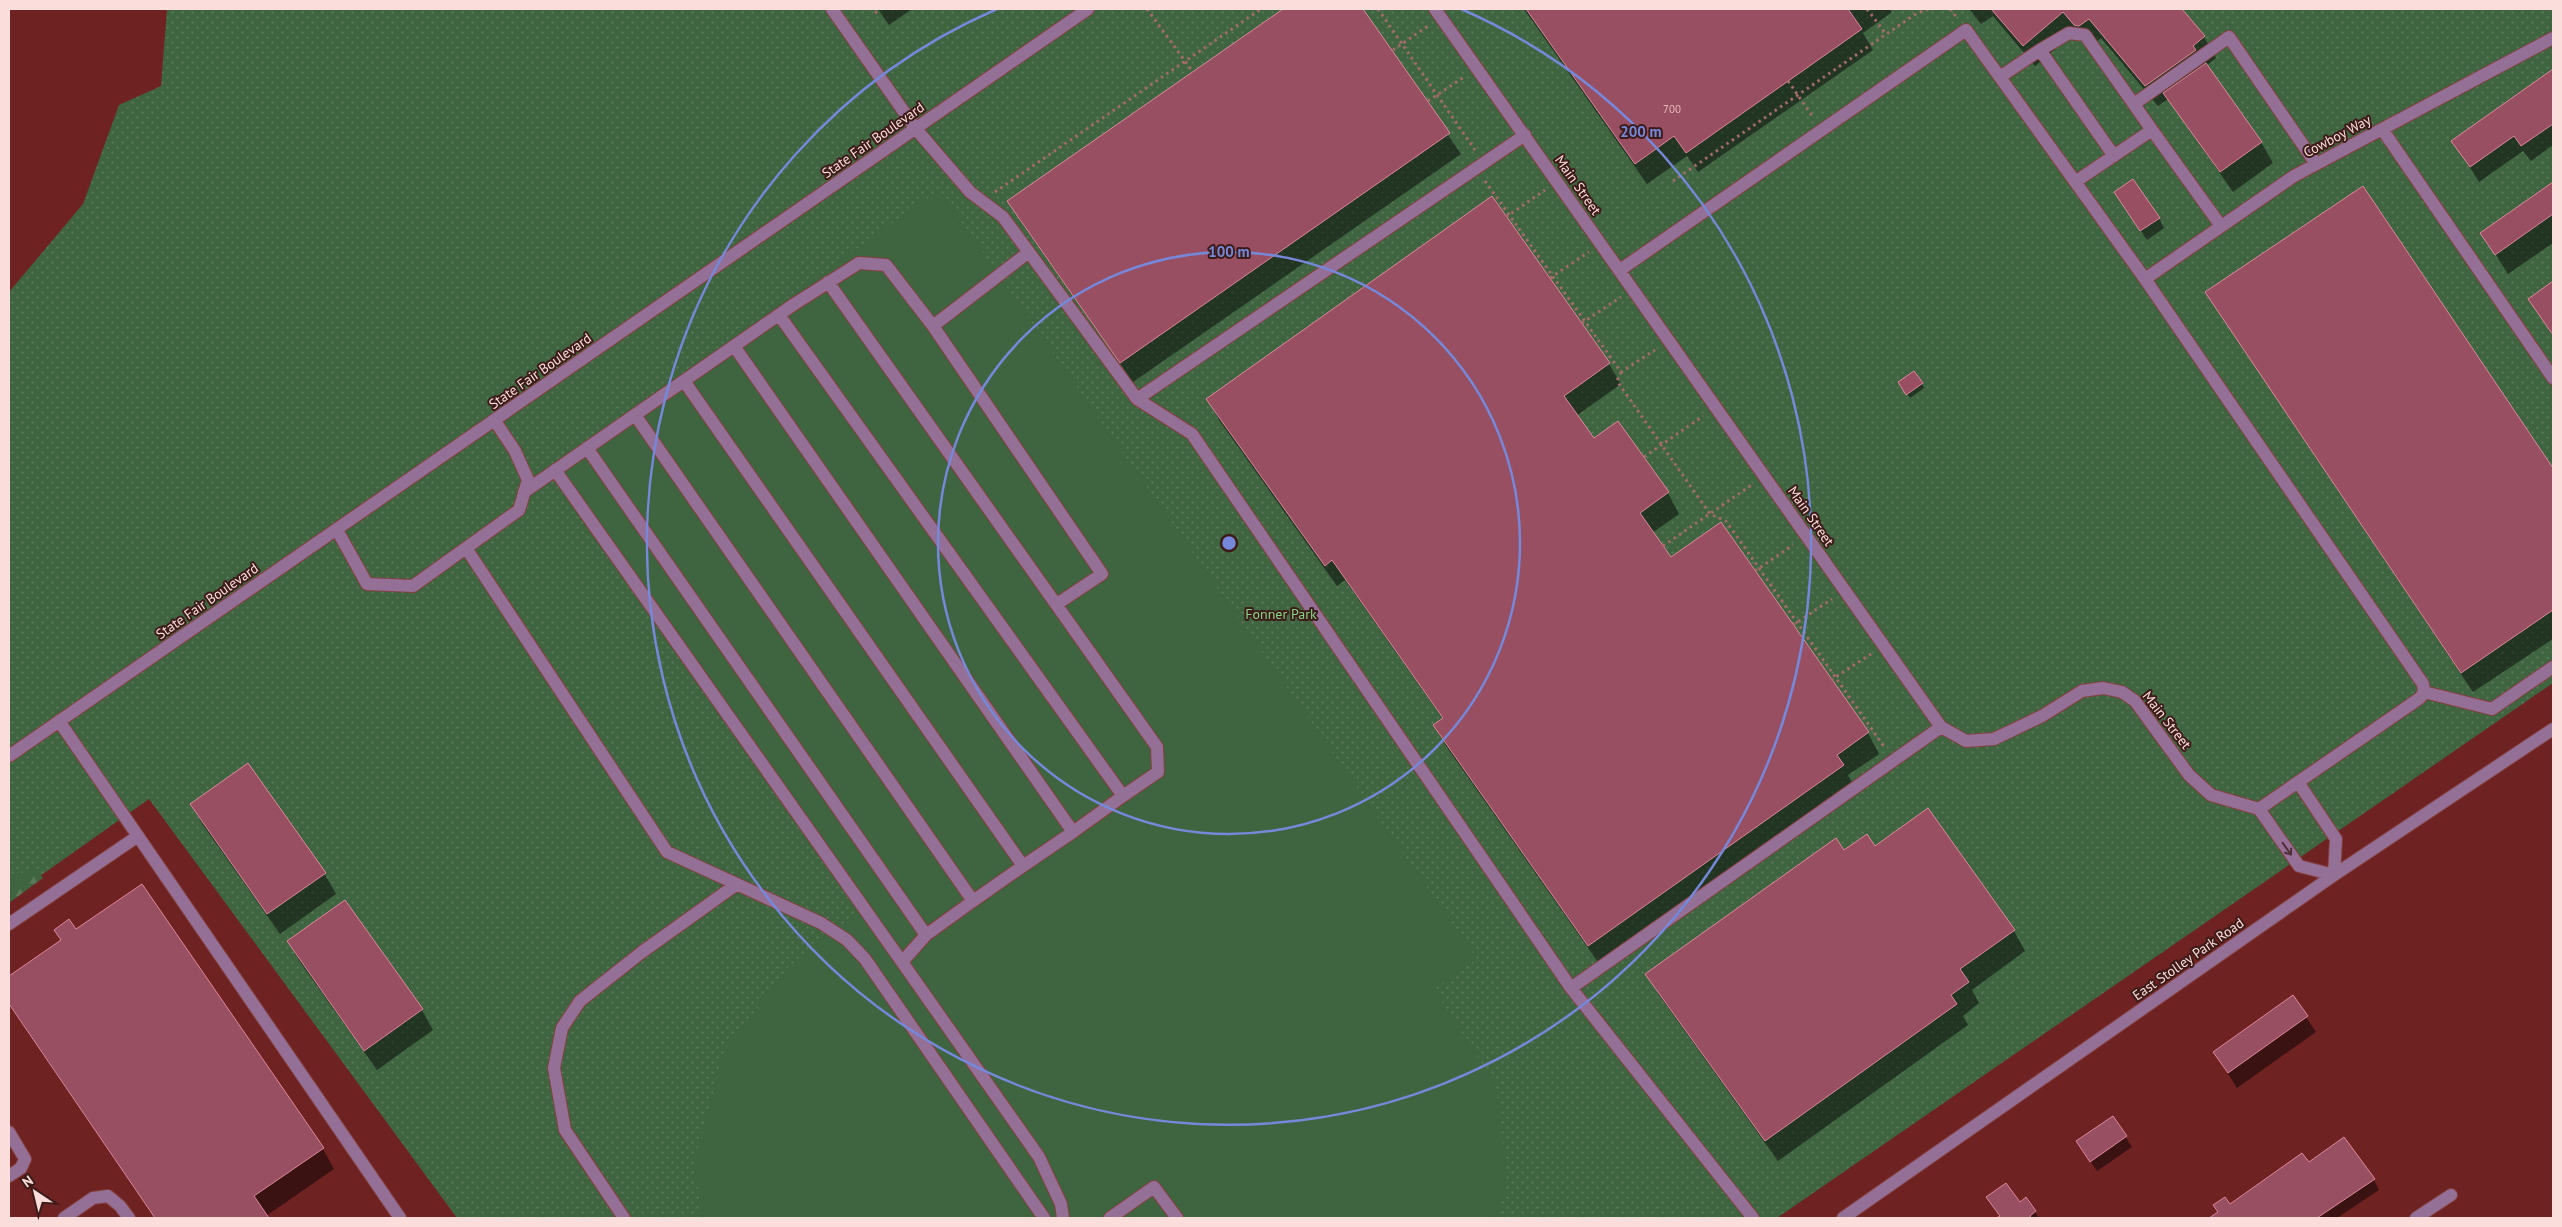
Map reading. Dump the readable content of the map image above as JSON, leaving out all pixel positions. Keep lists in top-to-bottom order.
{
  "streets": {
    "street": [
      "Cowboy Way",
      "State Fair Boulevard",
      "Main Street",
      "East Stolley Park Road"
    ]
  },
  "parks": ["Fonner Park"],
  "house_numbers": ["700"],
  "north": "top left",
  "rings": ["200 m", "100 m"]
}
